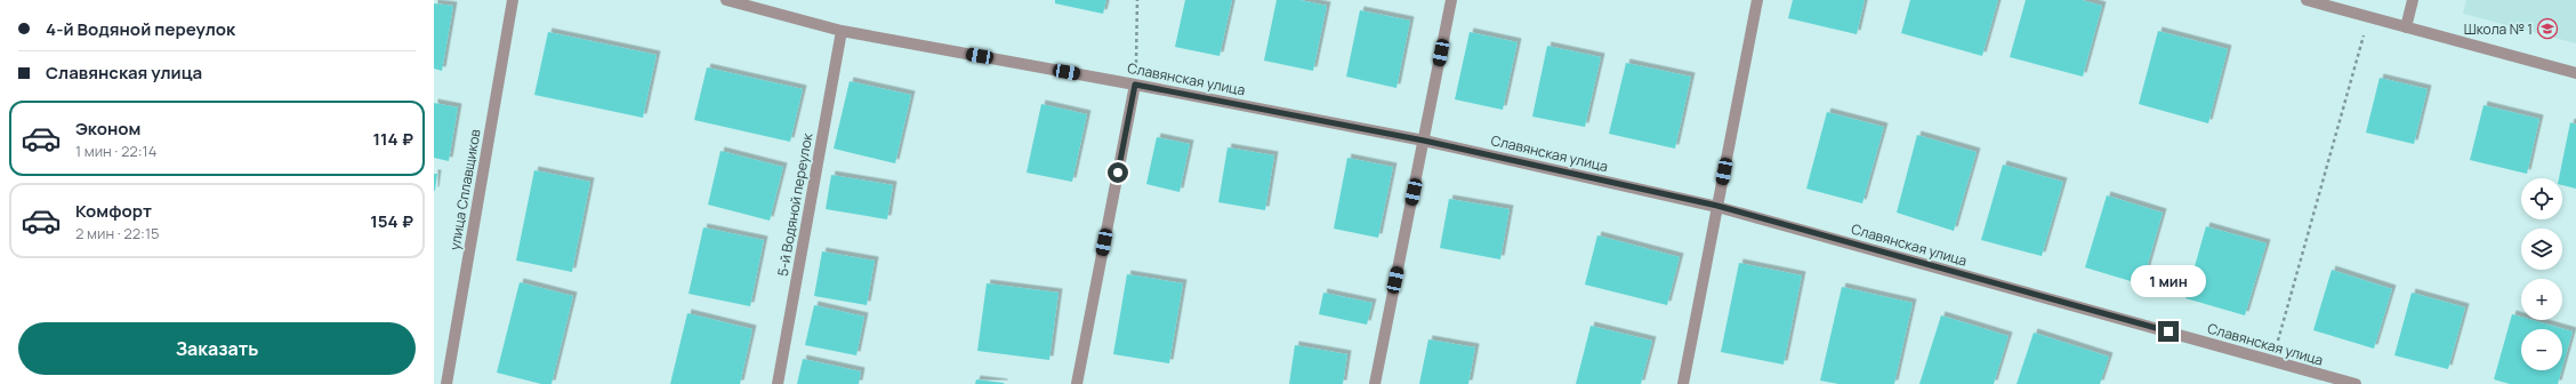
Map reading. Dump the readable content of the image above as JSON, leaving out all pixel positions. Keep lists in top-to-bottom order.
{
  "streets": {
    "street": ["Славянская улица", "улица Сплавщиков", "5-й Водяной переулок"]
  },
  "crossings": [
    ["Славянская улица", "5-й Водяной переулок"]
  ],
  "places": {
    "school or university": ["Школа № 1"]
  },
  "page": {
    "banner": ["4-й Водяной переулок", "Славянская улица"],
    "list": [
      {
        "name": "Эконом",
        "note": "1 мин · 22:14",
        "value": "114 ₽"
      },
      {
        "name": "Комфорт",
        "note": "2 мин · 22:15",
        "value": "154 ₽"
      }
    ],
    "map_buttons": ["+", "−"],
    "bubble": "1 мин",
    "buttons": "Заказать"
  }
}
